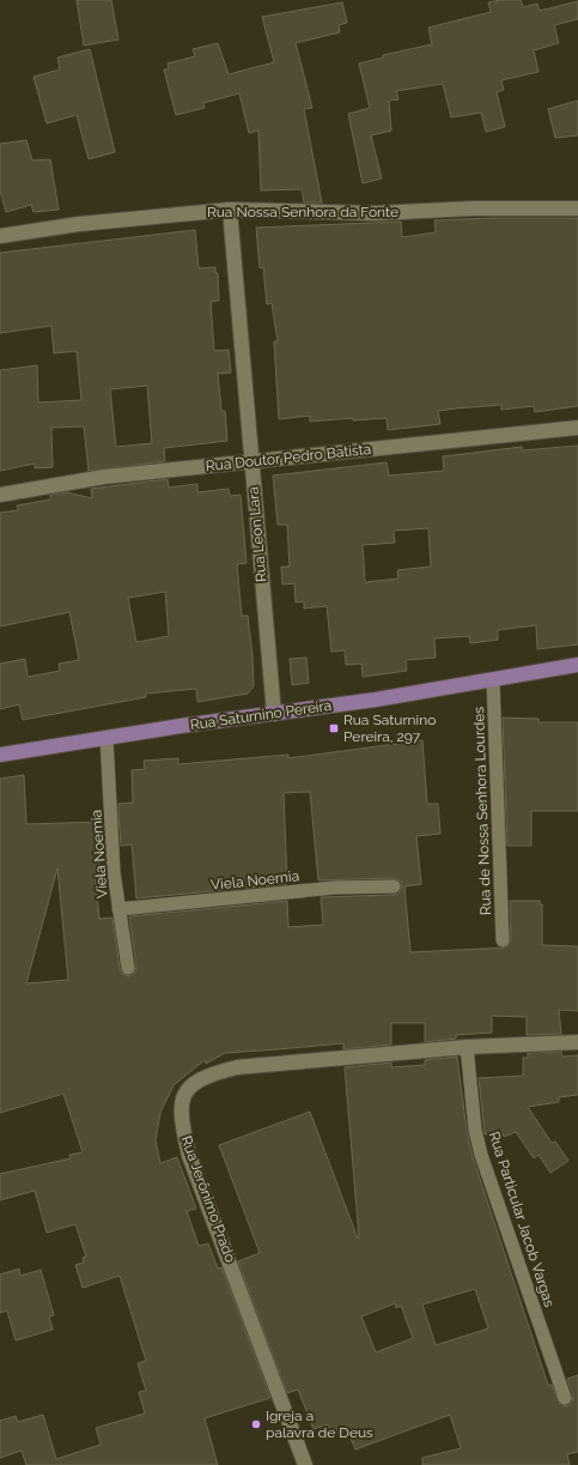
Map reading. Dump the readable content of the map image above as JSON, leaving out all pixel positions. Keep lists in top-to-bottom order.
{
  "streets": {
    "main road": ["Rua Saturnino Pereira"],
    "street": [
      "Rua Nossa Senhora da Fonte",
      "Rua Doutor Pedro Batista",
      "Rua Leon Lara",
      "Rua Jerônimo Prado"
    ],
    "lane": [
      "Rua de Nossa Senhora Lourdes",
      "Viela Noemia",
      "Viela Noernia",
      "Rua Particular Jacob Vargas"
    ]
  },
  "crossings": [
    ["Rua Nossa Senhora da Fonte", "Rua Leon Lara"],
    ["Rua Doutor Pedro Batista", "Rua Leon Lara"],
    ["Rua Leon Lara", "Rua Saturnino Pereira"],
    ["Rua Saturnino Pereira", "Rua de Nossa Senhora Lourdes"],
    ["Rua Saturnino Pereira", "Viela Noemia"],
    ["Viela Noemia", "Viela Noernia"],
    ["Rua Jerônimo Prado", "Rua Particular Jacob Vargas"]
  ],
  "places": {
    "transit": ["Rua Saturnino Pereira, 297"],
    "other": ["Igreja a palavra de Deus"]
  }
}
